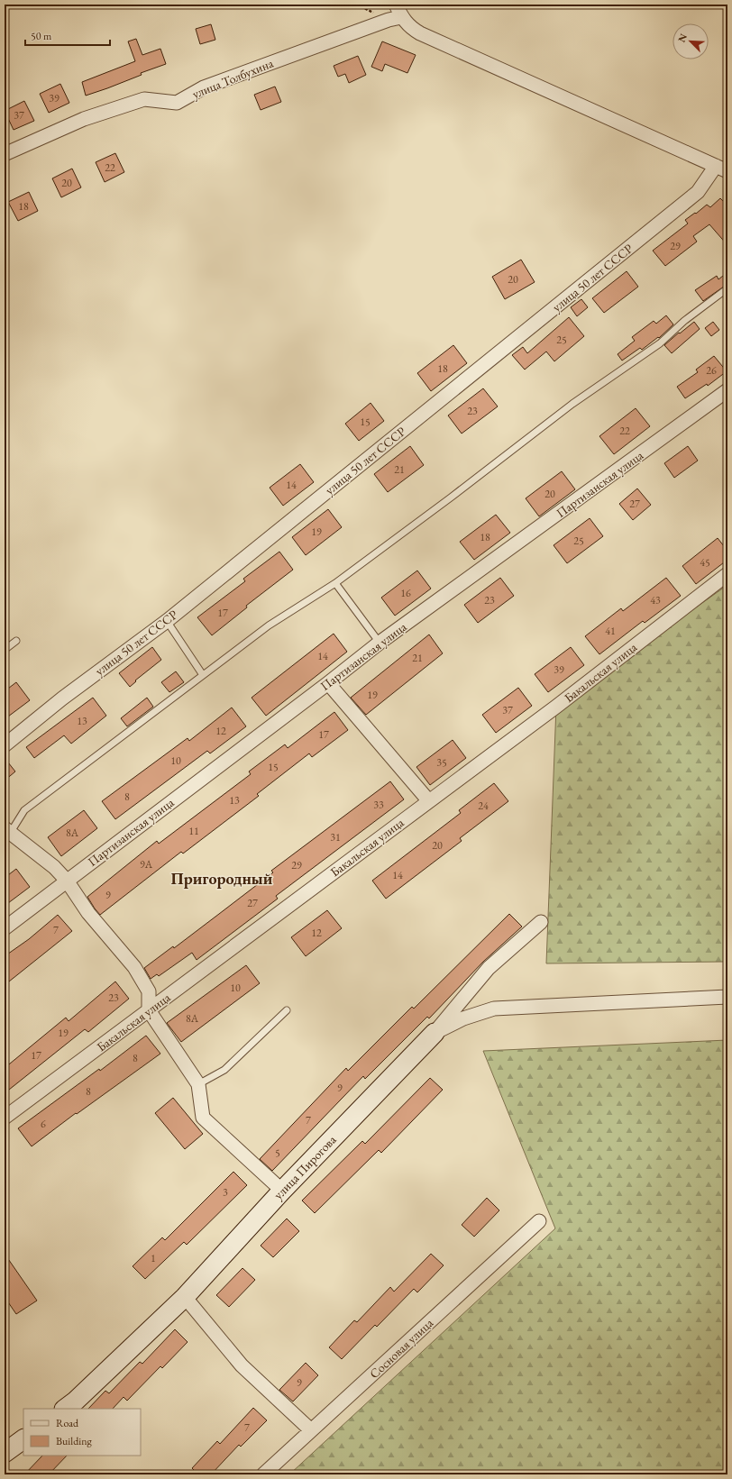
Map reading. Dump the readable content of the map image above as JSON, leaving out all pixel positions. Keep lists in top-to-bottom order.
{
  "streets": {
    "street": [
      "улица Толбухина",
      "улица 50 лет СССР",
      "Партизанская улица",
      "Бакальская улица",
      "улица Пирогова",
      "Сосновая улица"
    ]
  },
  "districts": ["Пригородный"],
  "house_numbers": [
    "39",
    "37",
    "22",
    "20",
    "18",
    "29",
    "20",
    "25",
    "18",
    "26",
    "23",
    "15",
    "22",
    "21",
    "14",
    "20",
    "27",
    "19",
    "18",
    "25",
    "45",
    "16",
    "23",
    "43",
    "17",
    "41",
    "14",
    "21",
    "39",
    "19",
    "37",
    "13",
    "12",
    "17",
    "10",
    "35",
    "15",
    "8",
    "13",
    "33",
    "24",
    "11",
    "8А",
    "31",
    "20",
    "9А",
    "29",
    "14",
    "9",
    "27",
    "7",
    "12",
    "10",
    "23",
    "8А",
    "19",
    "17",
    "8",
    "9",
    "8",
    "7",
    "6",
    "5",
    "3",
    "1",
    "9",
    "7"
  ],
  "legend": ["Road", "Building"],
  "scale_bar": "50 m",
  "north": "top left"
}
